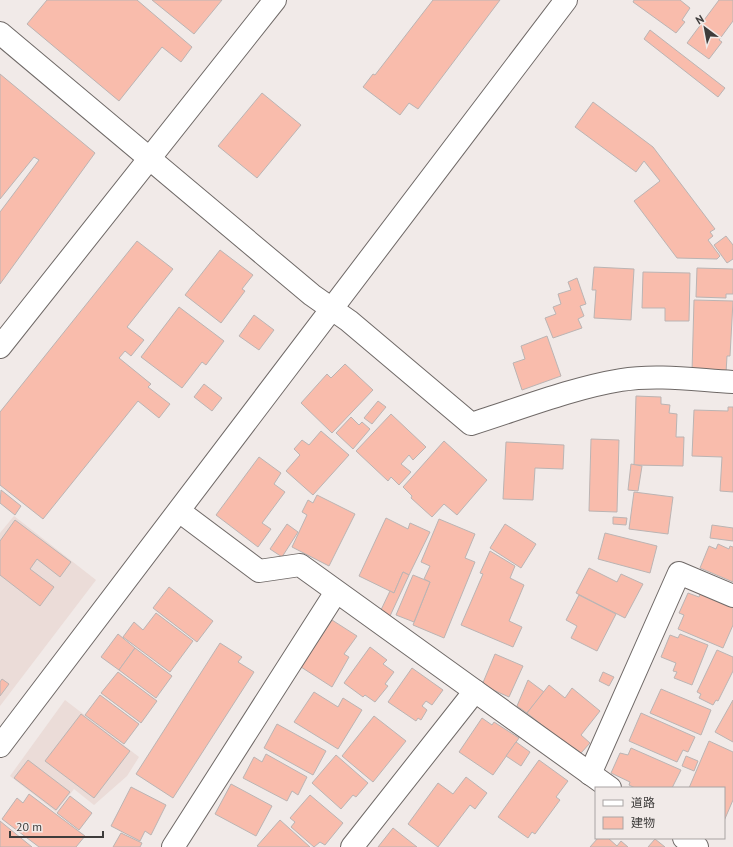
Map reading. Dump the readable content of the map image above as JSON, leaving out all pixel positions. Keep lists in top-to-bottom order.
{
  "legend": ["道路", "建物"],
  "scale_bar": "20 m",
  "north": "top left"
}
